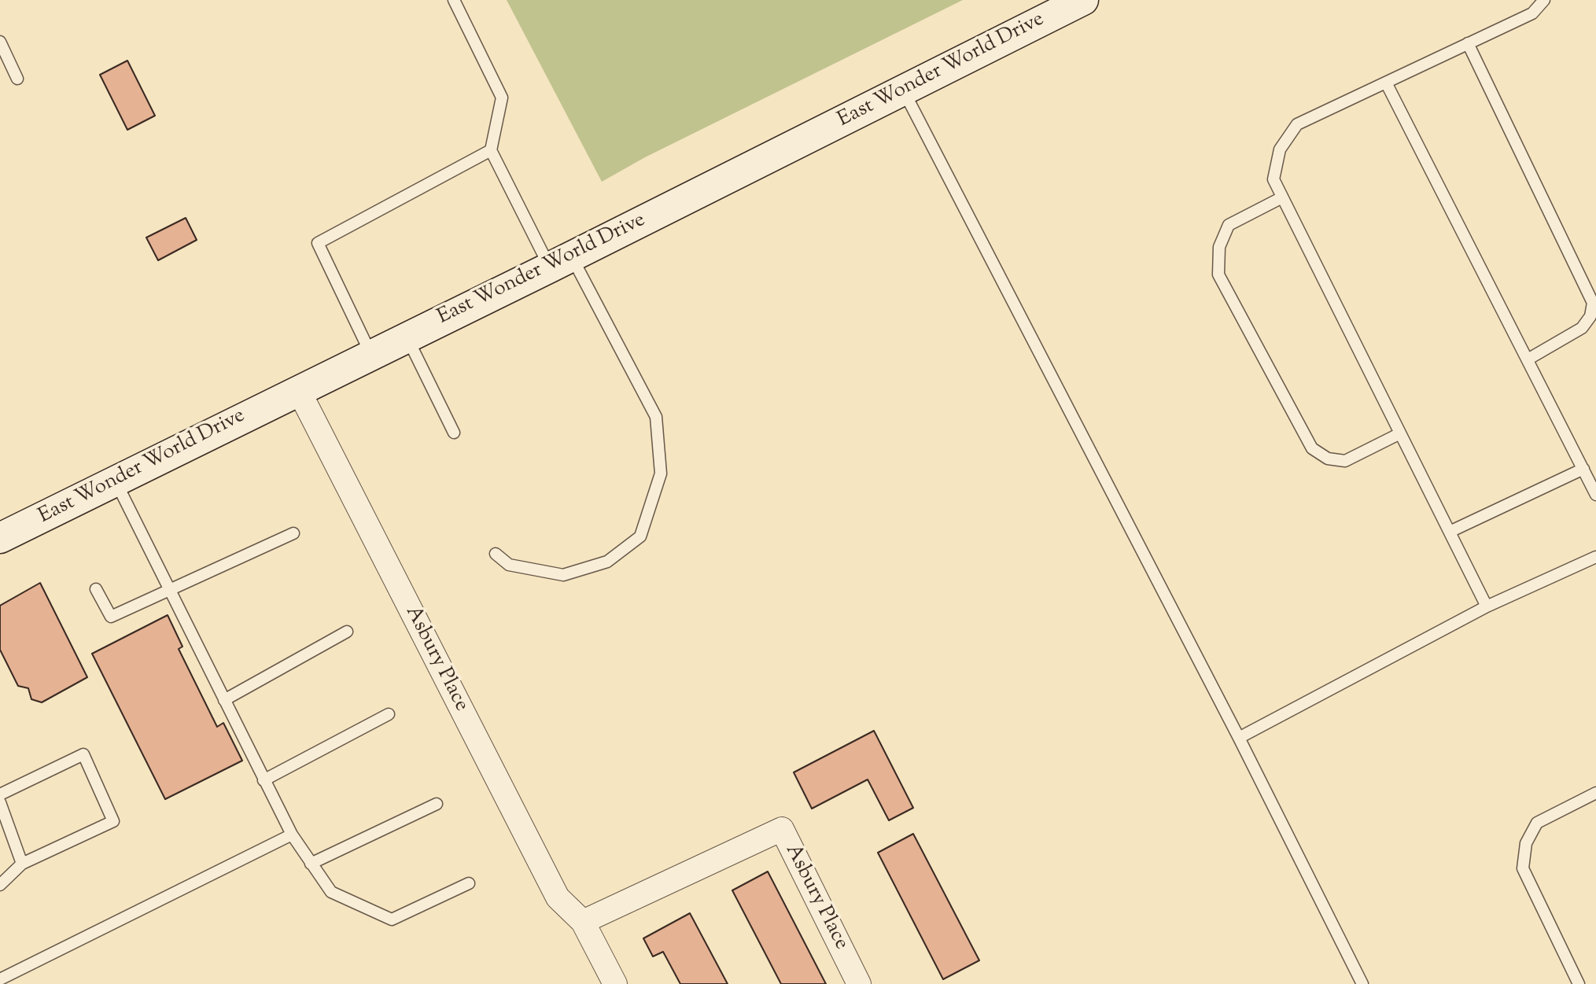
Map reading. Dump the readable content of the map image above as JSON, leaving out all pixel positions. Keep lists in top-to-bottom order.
{
  "streets": {
    "main road": ["East Wonder World Drive"],
    "street": ["Asbury Place"]
  },
  "crossings": [
    ["East Wonder World Drive", "Asbury Place"]
  ]
}
